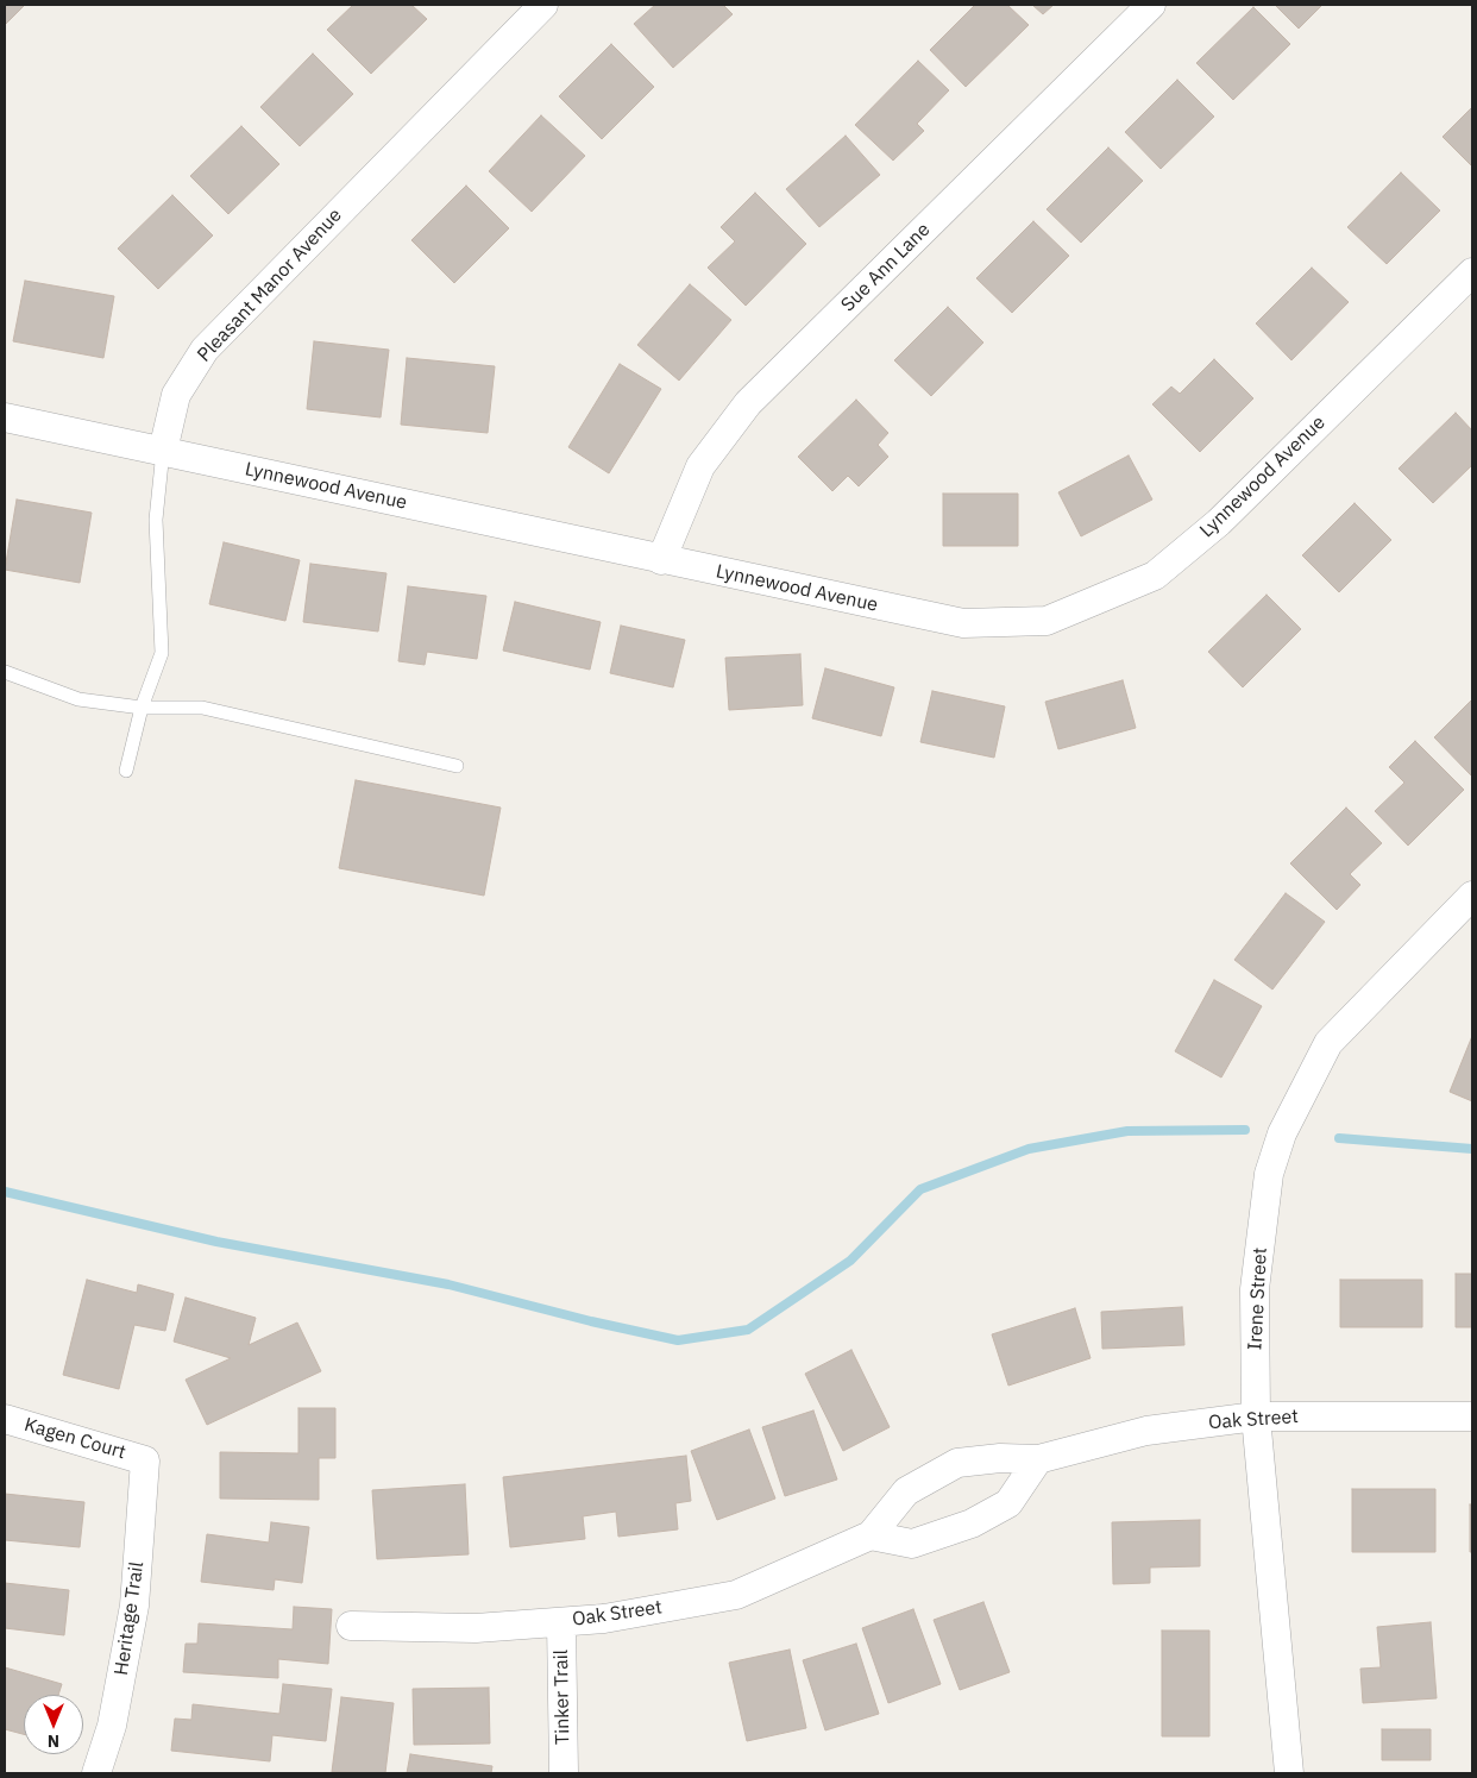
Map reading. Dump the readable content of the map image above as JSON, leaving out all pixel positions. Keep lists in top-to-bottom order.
{
  "streets": {
    "street": [
      "Sue Ann Lane",
      "Pleasant Manor Avenue",
      "Lynnewood Avenue",
      "Irene Street",
      "Oak Street",
      "Kagen Court",
      "Heritage Trail",
      "Tinker Trail"
    ]
  },
  "crossings": [
    ["Sue Ann Lane", "Lynnewood Avenue"],
    ["Pleasant Manor Avenue", "Lynnewood Avenue"],
    ["Irene Street", "Oak Street"],
    ["Oak Street", "Tinker Trail"],
    ["Kagen Court", "Heritage Trail"]
  ],
  "north": "bottom"
}
